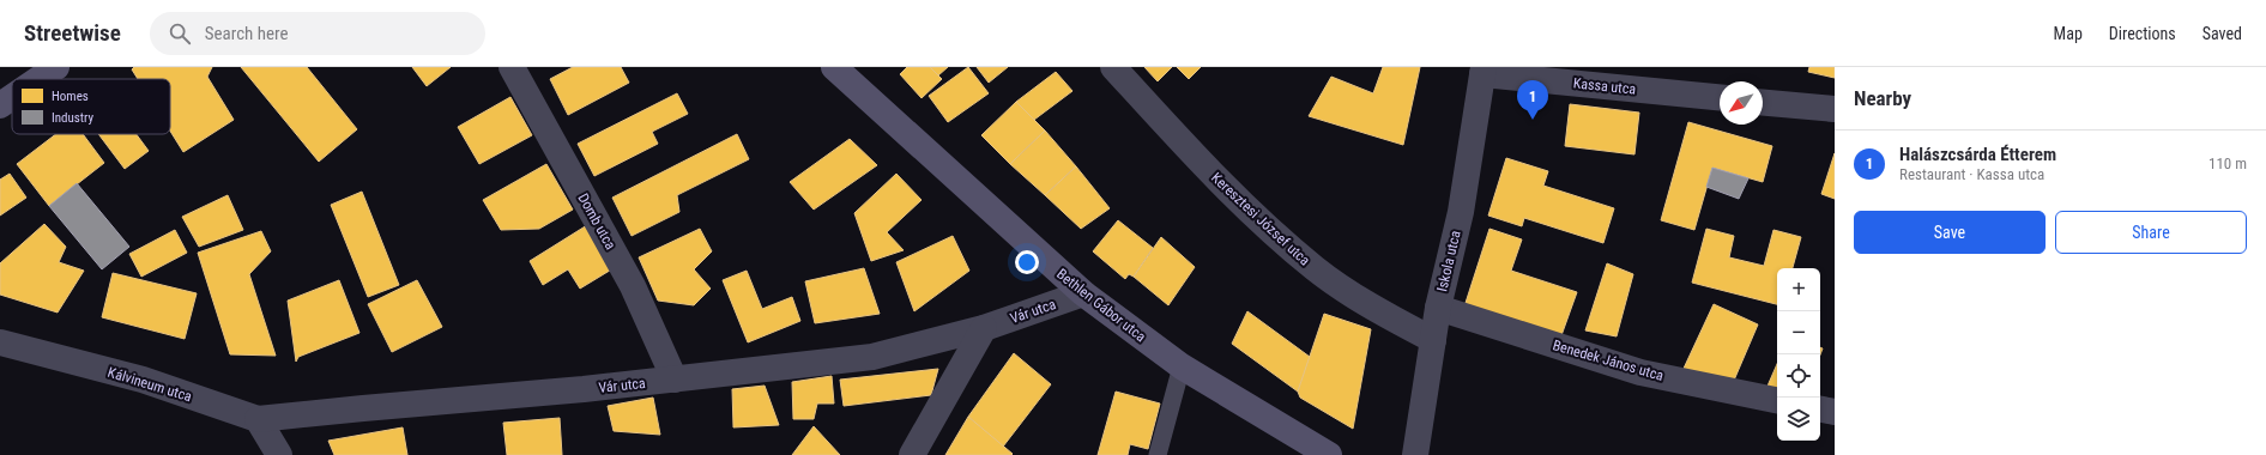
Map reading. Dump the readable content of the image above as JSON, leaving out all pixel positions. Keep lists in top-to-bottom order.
{
  "streets": {
    "main road": ["Bethlen Gábor utca"],
    "street": [
      "Kassa utca",
      "Keresztesi József utca",
      "Domb utca",
      "Iskola utca",
      "Vár utca",
      "Benedek János utca",
      "Kálvineum utca"
    ]
  },
  "crossings": [
    ["Kassa utca", "Iskola utca"],
    ["Keresztesi József utca", "Iskola utca"],
    ["Domb utca", "Vár utca"],
    ["Iskola utca", "Benedek János utca"],
    ["Bethlen Gábor utca", "Vár utca"],
    ["Vár utca", "Kálvineum utca"]
  ],
  "legend": ["Homes", "Industry"],
  "north": "bottom left",
  "page": {
    "header": "Streetwise",
    "search": "Search here",
    "nav": ["Map", "Directions", "Saved"],
    "heading": "Nearby",
    "pins": "1",
    "list": [
      {
        "mark": "1",
        "name": "Halászcsárda Étterem",
        "note": "Restaurant · Kassa utca",
        "value": "110 m"
      }
    ],
    "buttons": ["Save", "Share"],
    "map_buttons": ["+", "−"]
  }
}
